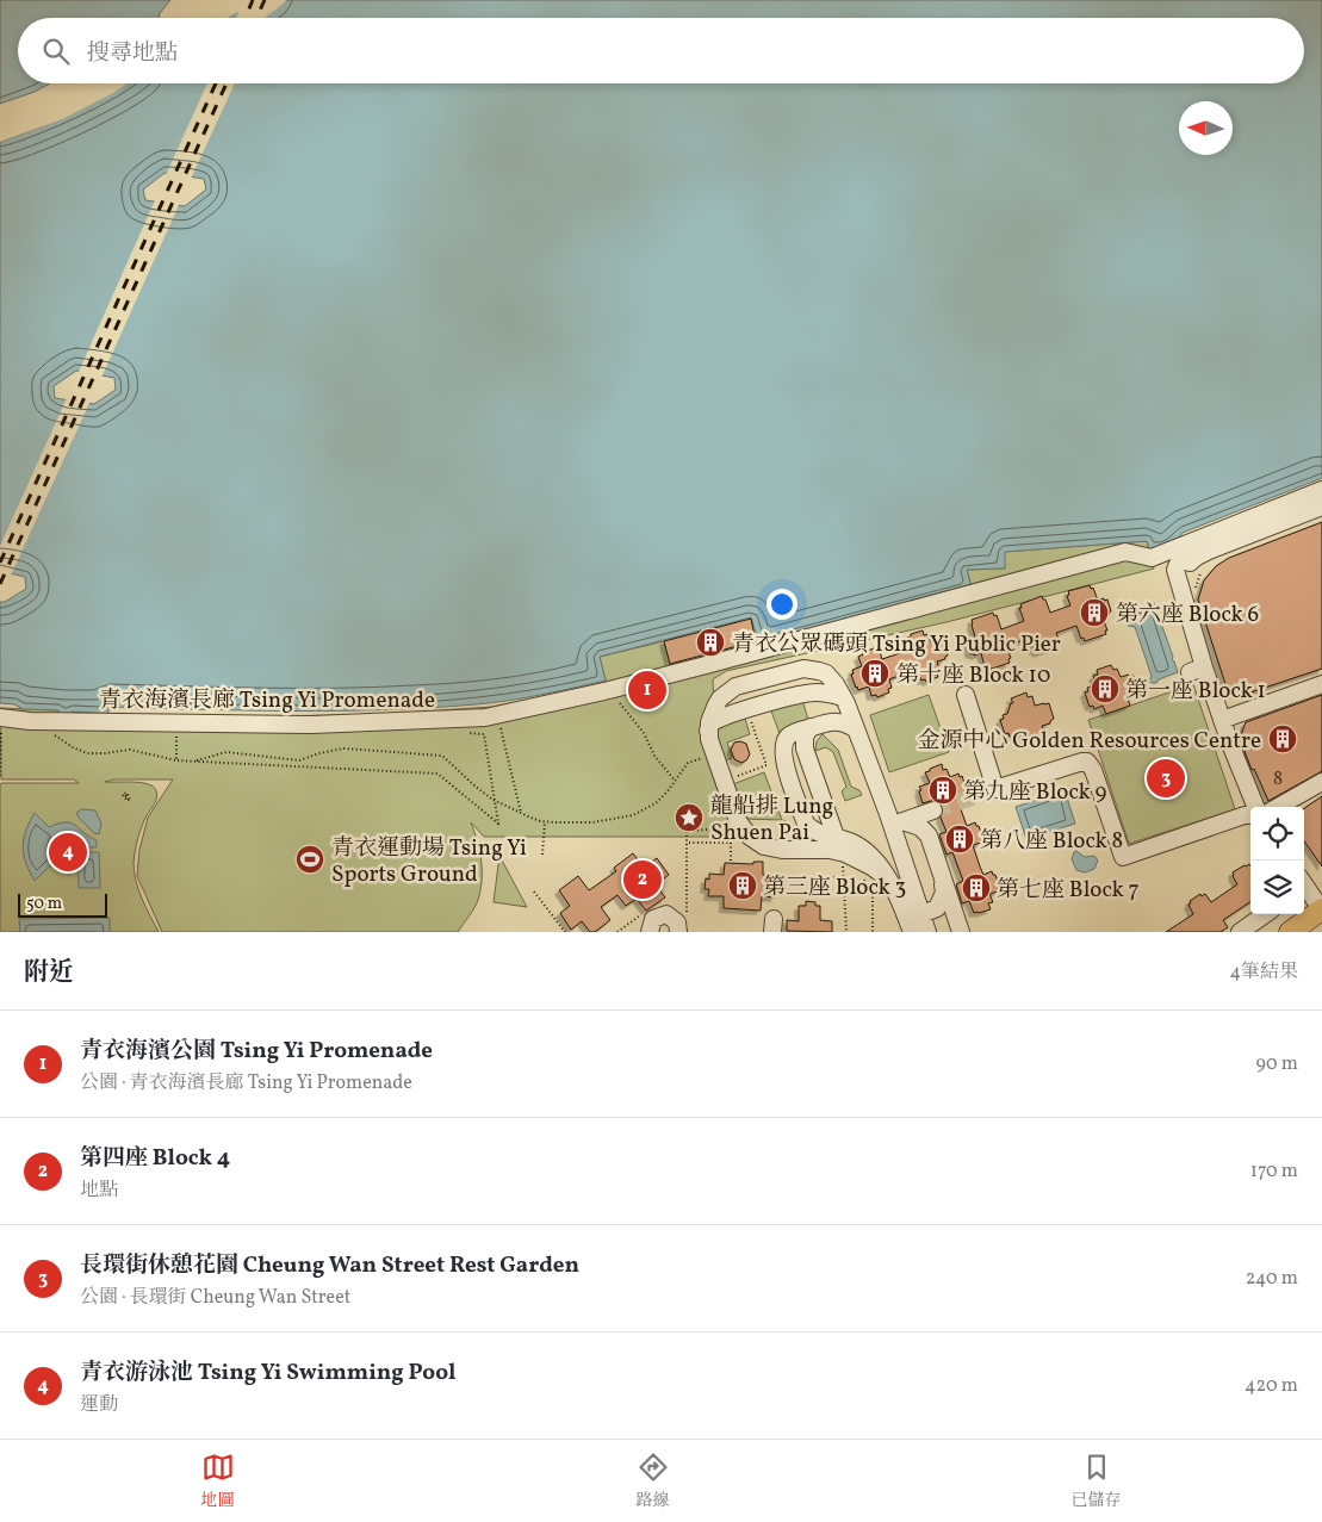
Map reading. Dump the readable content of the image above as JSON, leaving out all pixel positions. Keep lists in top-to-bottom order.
{
  "streets": {
    "street": ["青衣海濱長廊 Tsing Yi Promenade"]
  },
  "places": {
    "building": [
      "第六座 Block 6",
      "青衣公眾碼頭 Tsing Yi Public Pier",
      "第十座 Block 10",
      "第一座 Block 1",
      "金源中心 Golden Resources Centre",
      "第九座 Block 9",
      "第八座 Block 8",
      "第三座 Block 3",
      "第七座 Block 7"
    ],
    "place": ["龍船排 Lung Shuen Pai"],
    "sports": ["青衣運動場 Tsing Yi Sports Ground"]
  },
  "house_numbers": ["8"],
  "scale_bar": "50 m",
  "north": "left",
  "page": {
    "search": "搜尋地點",
    "pins": [
      "1",
      "3",
      "4",
      "2"
    ],
    "scale": "50 m",
    "heading": ["附近", "4筆結果"],
    "list": [
      {
        "mark": "1",
        "name": "青衣海濱公園 Tsing Yi Promenade",
        "note": "公園 · 青衣海濱長廊 Tsing Yi Promenade",
        "value": "90 m"
      },
      {
        "mark": "2",
        "name": "第四座 Block 4",
        "note": "地點",
        "value": "170 m"
      },
      {
        "mark": "3",
        "name": "長環街休憩花園 Cheung Wan Street Rest Garden",
        "note": "公園 · 長環街 Cheung Wan Street",
        "value": "240 m"
      },
      {
        "mark": "4",
        "name": "青衣游泳池 Tsing Yi Swimming Pool",
        "note": "運動",
        "value": "420 m"
      }
    ],
    "nav": ["地圖", "路線", "已儲存"]
  }
}
